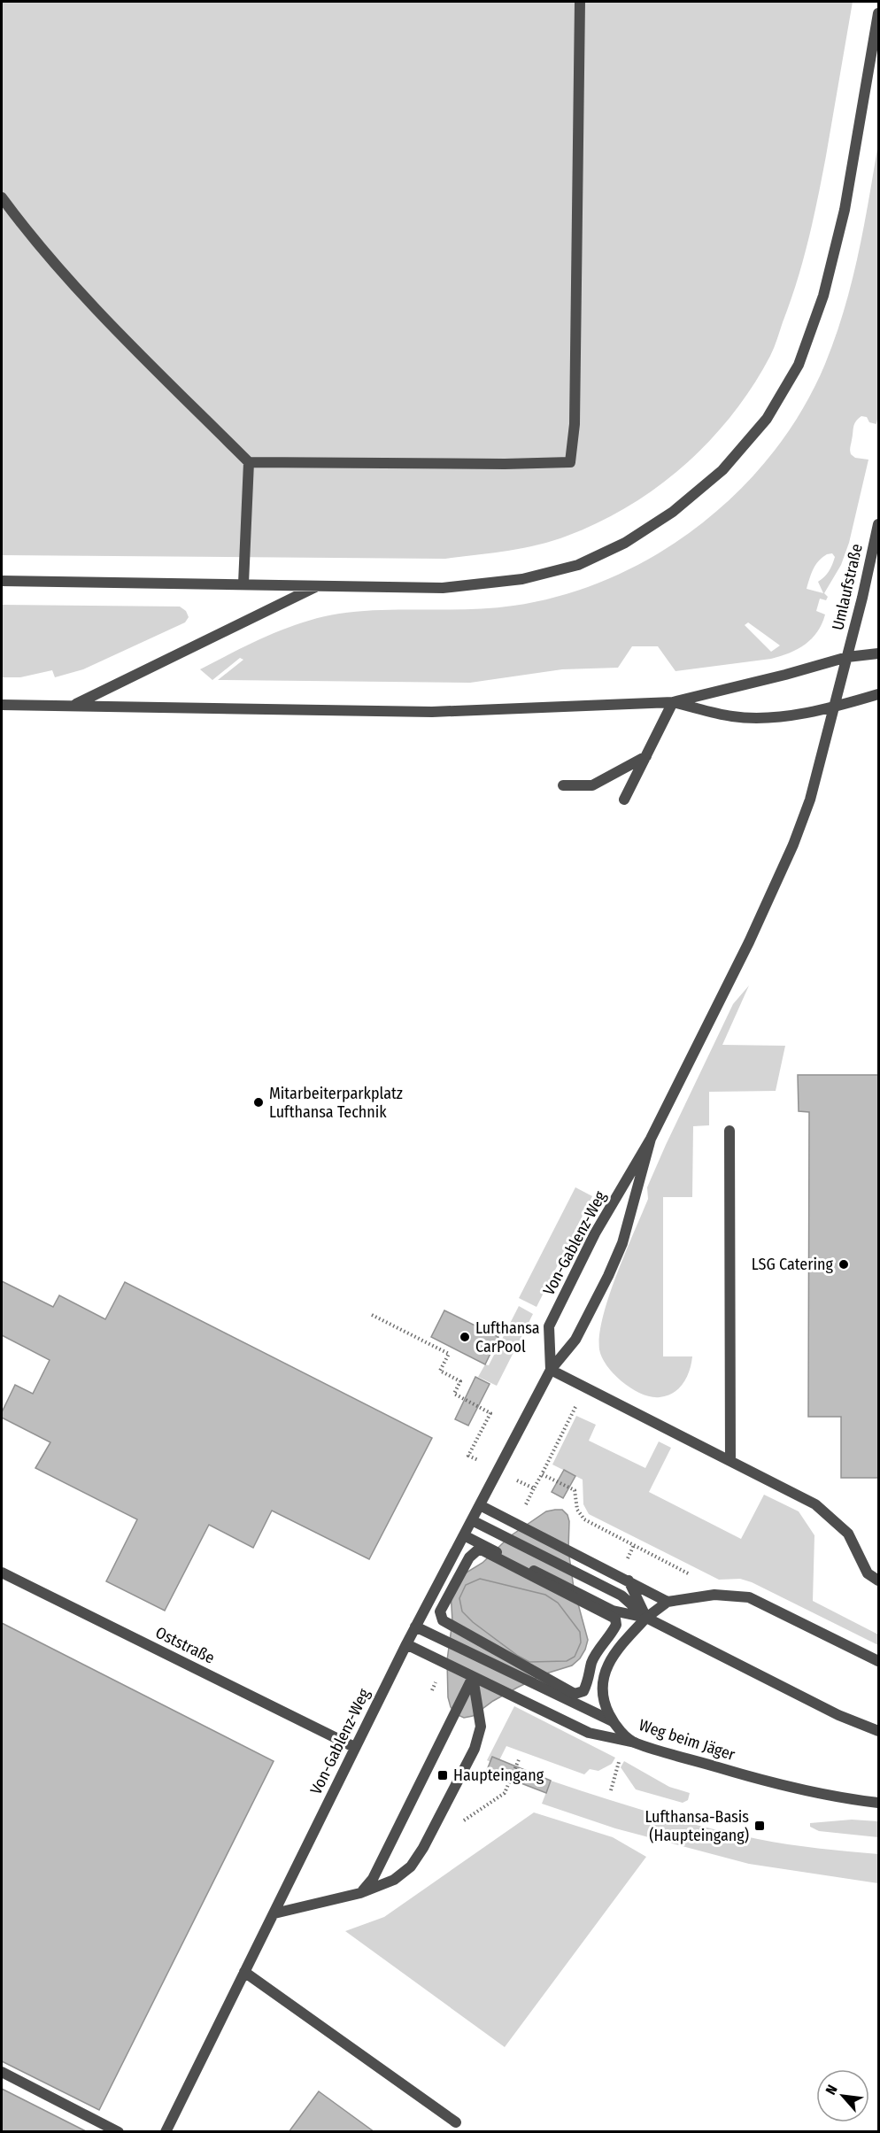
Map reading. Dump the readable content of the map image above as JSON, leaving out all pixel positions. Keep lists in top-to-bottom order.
{
  "streets": {
    "street": [
      "Umlaufstraße",
      "Von-Gablenz-Weg",
      "Oststraße",
      "Weg beim Jäger"
    ]
  },
  "crossings": [
    ["Umlaufstraße", "Von-Gablenz-Weg"],
    ["Von-Gablenz-Weg", "Oststraße"]
  ],
  "places": {
    "other": ["Mitarbeiterparkplatz Lufthansa Technik", "LSG Catering", "Lufthansa CarPool"],
    "transit": ["Haupteingang", "Lufthansa-Basis (Haupteingang)"]
  },
  "north": "top left"
}
